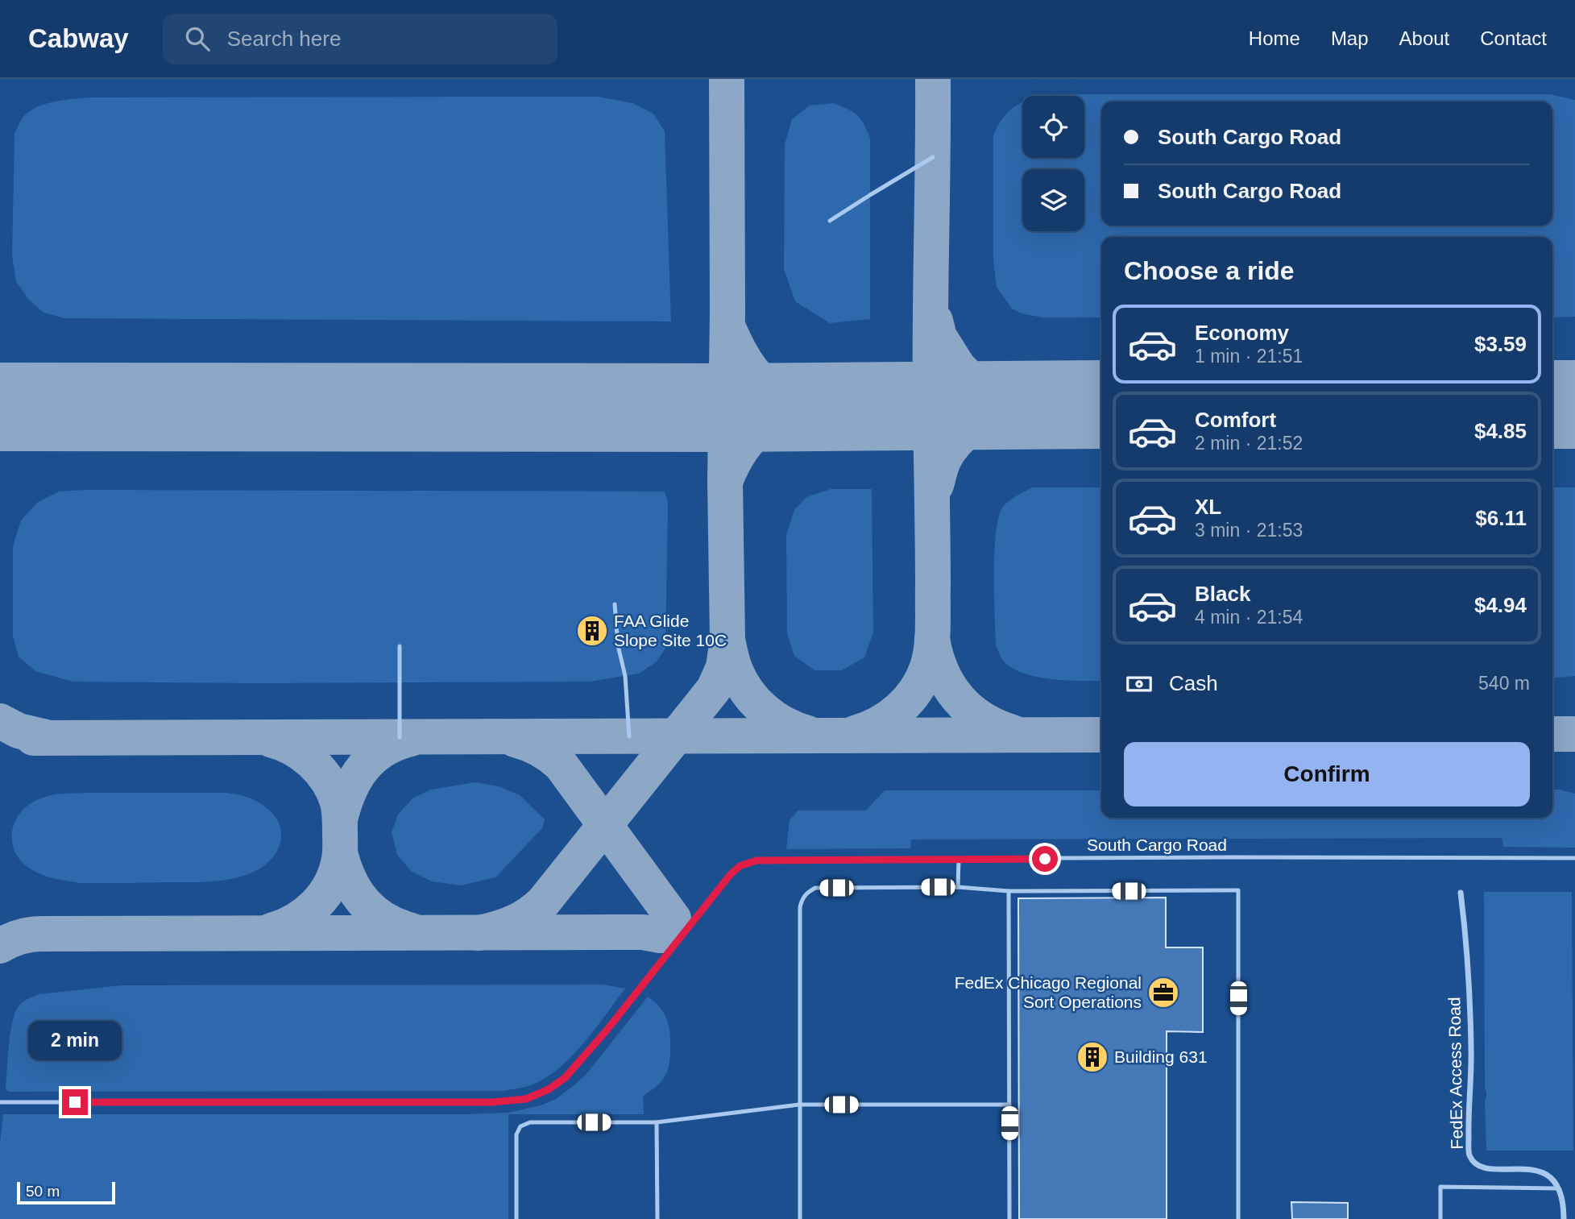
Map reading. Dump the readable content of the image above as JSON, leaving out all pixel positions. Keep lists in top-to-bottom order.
{
  "streets": {
    "street": ["FedEx Access Road"],
    "lane": ["South Cargo Road"]
  },
  "places": {
    "building": ["FAA Glide Slope Site 10C", "Building 631"],
    "office": ["FedEx Chicago Regional Sort Operations"]
  },
  "scale_bar": "50 m",
  "page": {
    "header": "Cabway",
    "search": "Search here",
    "nav": [
      "Home",
      "Map",
      "About",
      "Contact"
    ],
    "banner": ["South Cargo Road", "South Cargo Road"],
    "heading": "Choose a ride",
    "list": [
      {
        "name": "Economy",
        "note": "1 min · 21:51",
        "value": "$3.59"
      },
      {
        "name": "Comfort",
        "note": "2 min · 21:52",
        "value": "$4.85"
      },
      {
        "name": "XL",
        "note": "3 min · 21:53",
        "value": "$6.11"
      },
      {
        "name": "Black",
        "note": "4 min · 21:54",
        "value": "$4.94"
      }
    ],
    "pay": ["Cash", "540 m"],
    "buttons": "Confirm",
    "bubble": "2 min",
    "scale": "50 m"
  }
}
